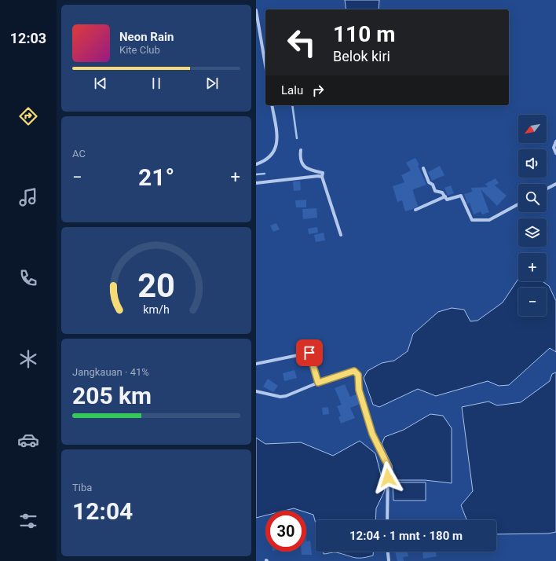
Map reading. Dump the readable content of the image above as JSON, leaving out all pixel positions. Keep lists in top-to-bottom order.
{
  "north": "bottom left",
  "page": {
    "tabs": "12:03",
    "turn": ["110 m", "Belok kiri"],
    "song": ["Neon Rain", "Kite Club"],
    "then": "Lalu",
    "map_buttons": ["+", "−"],
    "tile": [
      "AC",
      ["Jangkauan · 41%", "205 km"],
      ["Tiba", "12:04"]
    ],
    "heat": ["−", "21°", "+"],
    "limit": "30",
    "trip": "12:04 · 1 mnt · 180 m",
    "gauge": ["20", "km/h"]
  }
}
